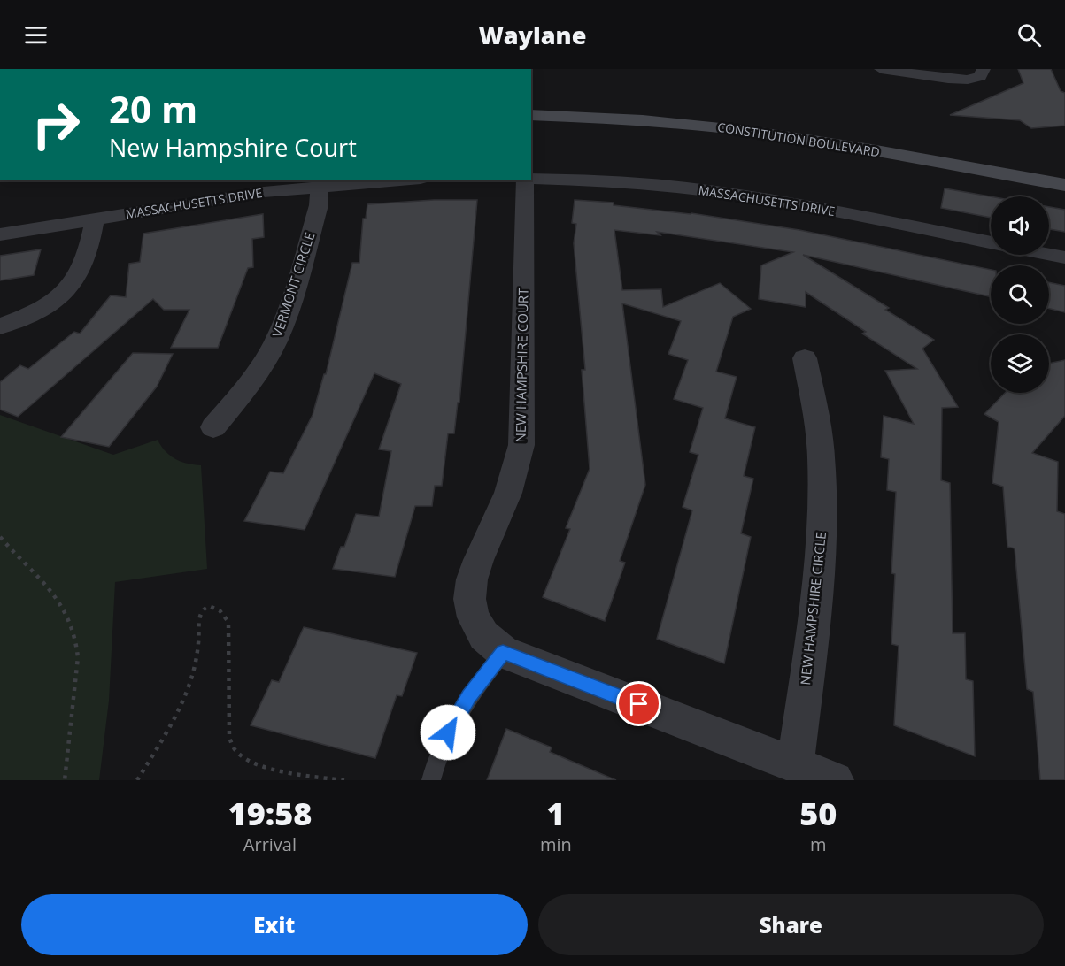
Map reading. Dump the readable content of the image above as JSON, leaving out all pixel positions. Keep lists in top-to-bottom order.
{
  "streets": {
    "main road": ["CONSTITUTION BOULEVARD"],
    "street": [
      "MASSACHUSETTS DRIVE",
      "VERMONT CIRCLE",
      "NEW HAMPSHIRE COURT",
      "NEW HAMPSHIRE CIRCLE"
    ]
  },
  "crossings": [
    ["MASSACHUSETTS DRIVE", "VERMONT CIRCLE"],
    ["NEW HAMPSHIRE COURT", "NEW HAMPSHIRE CIRCLE"]
  ],
  "page": {
    "header": "Waylane",
    "turn": ["20 m", "New Hampshire Court"],
    "eta": [
      "19:58",
      "Arrival",
      "1",
      "min",
      "50",
      "m"
    ],
    "buttons": ["Exit", "Share"]
  }
}
